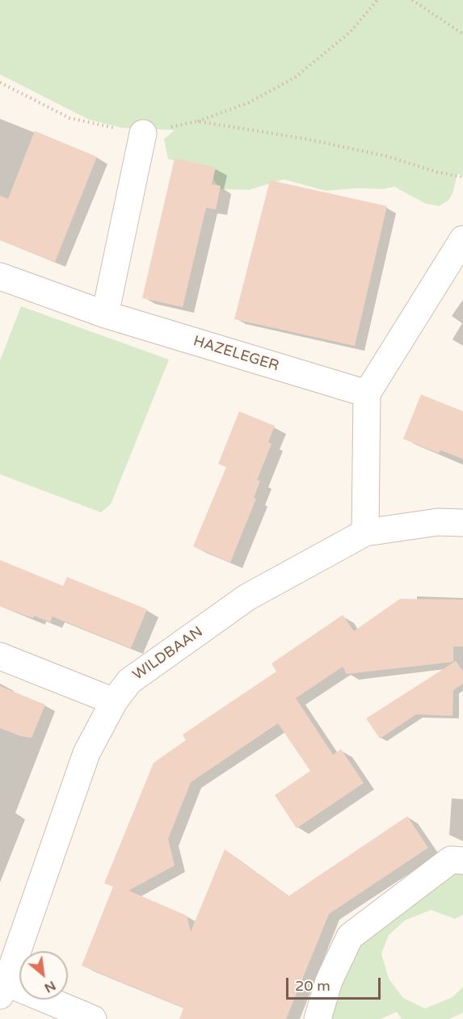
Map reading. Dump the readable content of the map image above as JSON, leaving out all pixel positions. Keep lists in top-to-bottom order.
{
  "streets": {
    "street": ["HAZELEGER", "WILDBAAN"]
  },
  "scale_bar": "20 m",
  "north": "bottom right"
}
